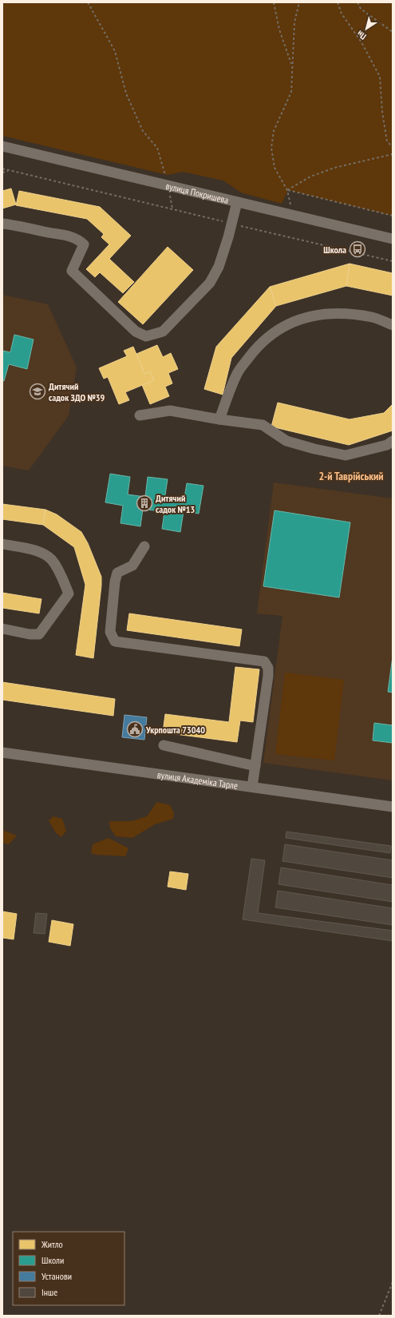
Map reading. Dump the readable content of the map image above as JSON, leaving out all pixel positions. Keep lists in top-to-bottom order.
{
  "streets": {
    "street": ["вулиця Покришева", "вулиця Академіка Тарле"]
  },
  "districts": ["2-й Таврійський"],
  "places": {
    "bus stop": ["Школа"],
    "school or university": ["Дитячий садок ЗДО №39"],
    "building": ["Дитячий садок №13"],
    "public building": ["Укрпошта 73040"]
  },
  "legend": [
    "Житло",
    "Школи",
    "Установи",
    "Інше"
  ],
  "north": "bottom left"
}
